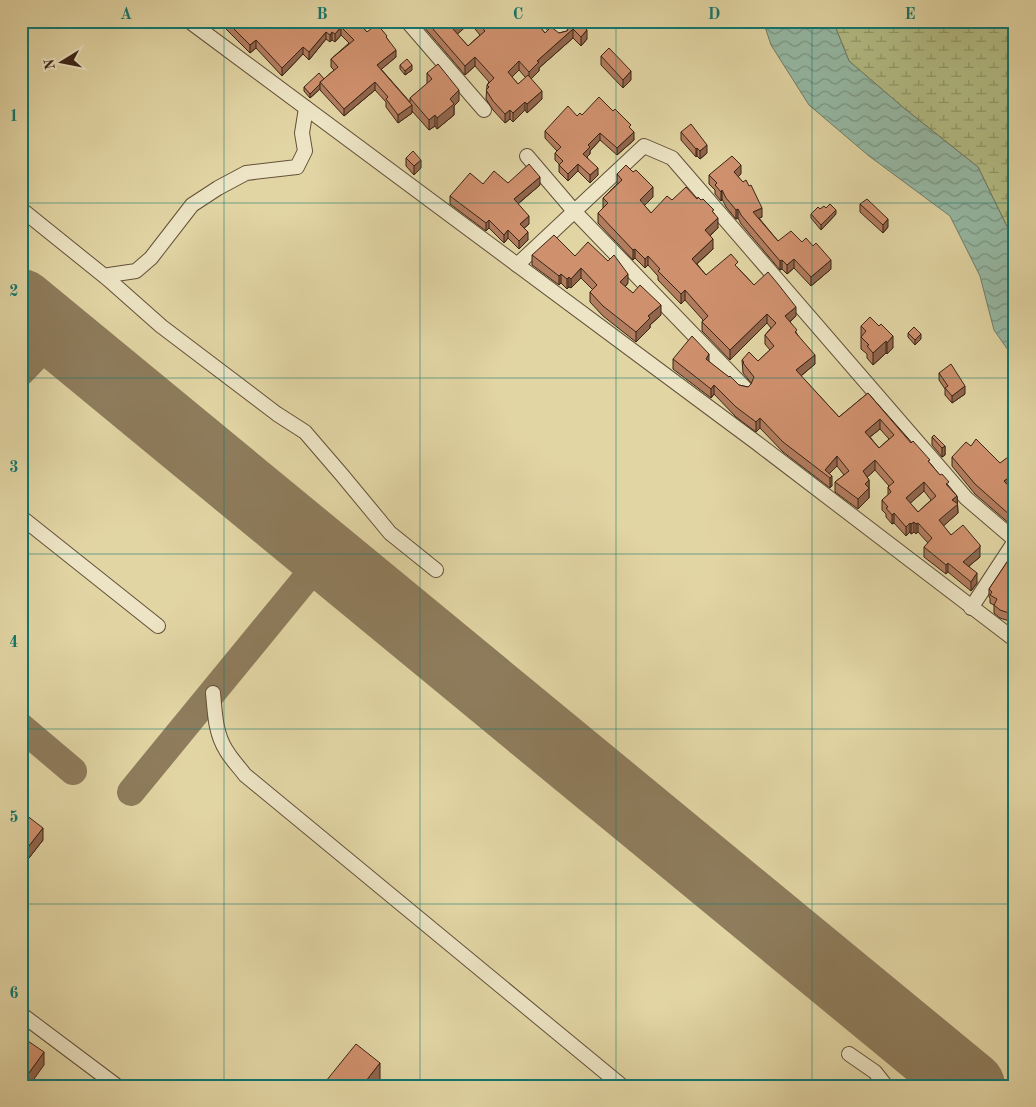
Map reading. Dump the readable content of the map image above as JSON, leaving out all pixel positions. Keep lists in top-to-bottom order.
{
  "north": "left",
  "grid": {
    "columns": [
      "A",
      "B",
      "C",
      "D",
      "E"
    ],
    "rows": [
      "1",
      "2",
      "3",
      "4",
      "5",
      "6"
    ]
  }
}
